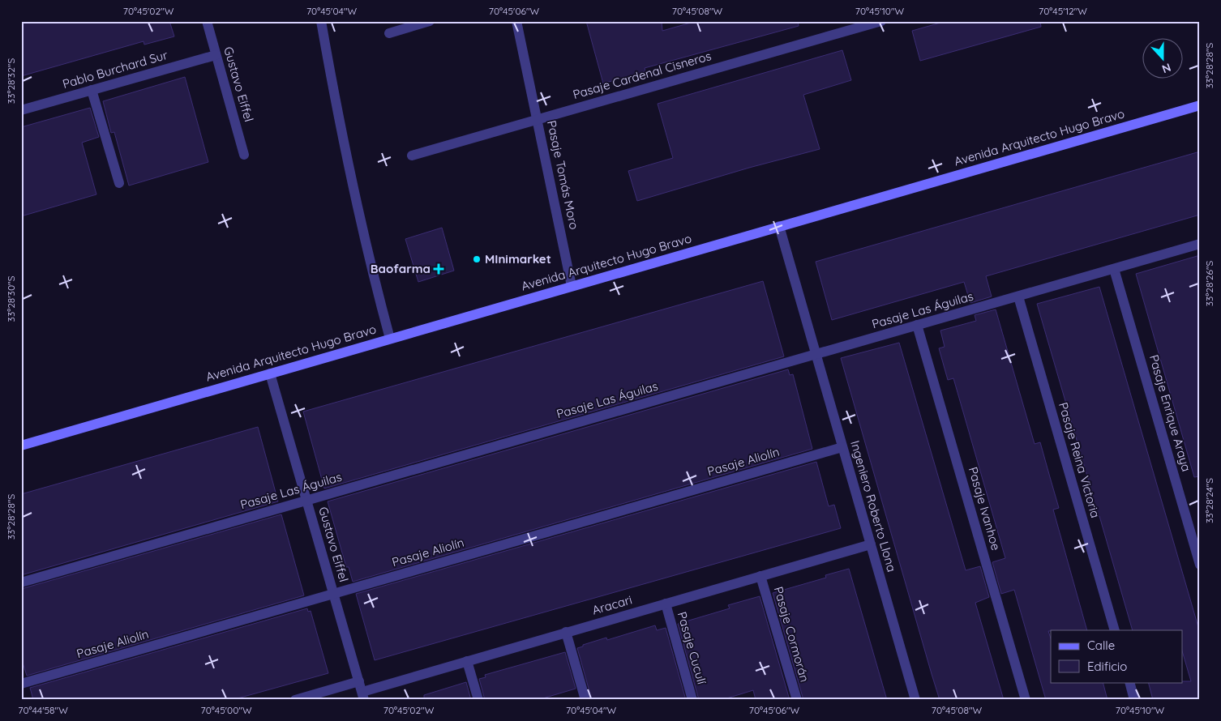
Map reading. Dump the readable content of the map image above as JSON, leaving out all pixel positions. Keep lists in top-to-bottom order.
{
  "streets": {
    "street": [
      "Pablo Burchard Sur",
      "Pasaje Cardenal Cisneros",
      "Gustavo Eiffel",
      "Avenida Arquitecto Hugo Bravo",
      "Pasaje Tomás Moro",
      "Pasaje Las Águilas",
      "Pasaje Enrique Araya",
      "Pasaje Reina Victoria",
      "Pasaje Aliolín",
      "Ingeniero Roberto Llona",
      "Pasaje Ivanhoe",
      "Aracari",
      "Pasaje Cormorán",
      "Pasaje Cuculí"
    ]
  },
  "crossings": [
    ["Pablo Burchard Sur", "Gustavo Eiffel"],
    ["Pasaje Cardenal Cisneros", "Pasaje Tomás Moro"],
    ["Gustavo Eiffel", "Avenida Arquitecto Hugo Bravo"],
    ["Gustavo Eiffel", "Pasaje Las Águilas"],
    ["Gustavo Eiffel", "Pasaje Aliolín"],
    ["Gustavo Eiffel", "Aracari"],
    ["Avenida Arquitecto Hugo Bravo", "Pasaje Tomás Moro"],
    ["Avenida Arquitecto Hugo Bravo", "Ingeniero Roberto Llona"],
    ["Pasaje Las Águilas", "Pasaje Enrique Araya"],
    ["Pasaje Las Águilas", "Pasaje Reina Victoria"],
    ["Pasaje Las Águilas", "Ingeniero Roberto Llona"],
    ["Pasaje Las Águilas", "Pasaje Ivanhoe"],
    ["Pasaje Aliolín", "Ingeniero Roberto Llona"],
    ["Ingeniero Roberto Llona", "Aracari"],
    ["Aracari", "Pasaje Cormorán"],
    ["Aracari", "Pasaje Cuculí"]
  ],
  "places": {
    "other": ["MInimarket"],
    "health": ["Baofarma"]
  },
  "legend": ["Calle", "Edificio"],
  "north": "bottom",
  "coordinates": [
    "70°45'02\"W",
    "70°45'04\"W",
    "70°45'06\"W",
    "70°45'08\"W",
    "70°45'10\"W",
    "70°45'12\"W",
    "33°28'28\"S",
    "33°28'32\"S",
    "33°28'26\"S",
    "33°28'30\"S",
    "33°28'24\"S",
    "70°44'58\"W",
    "70°45'00\"W"
  ]
}
